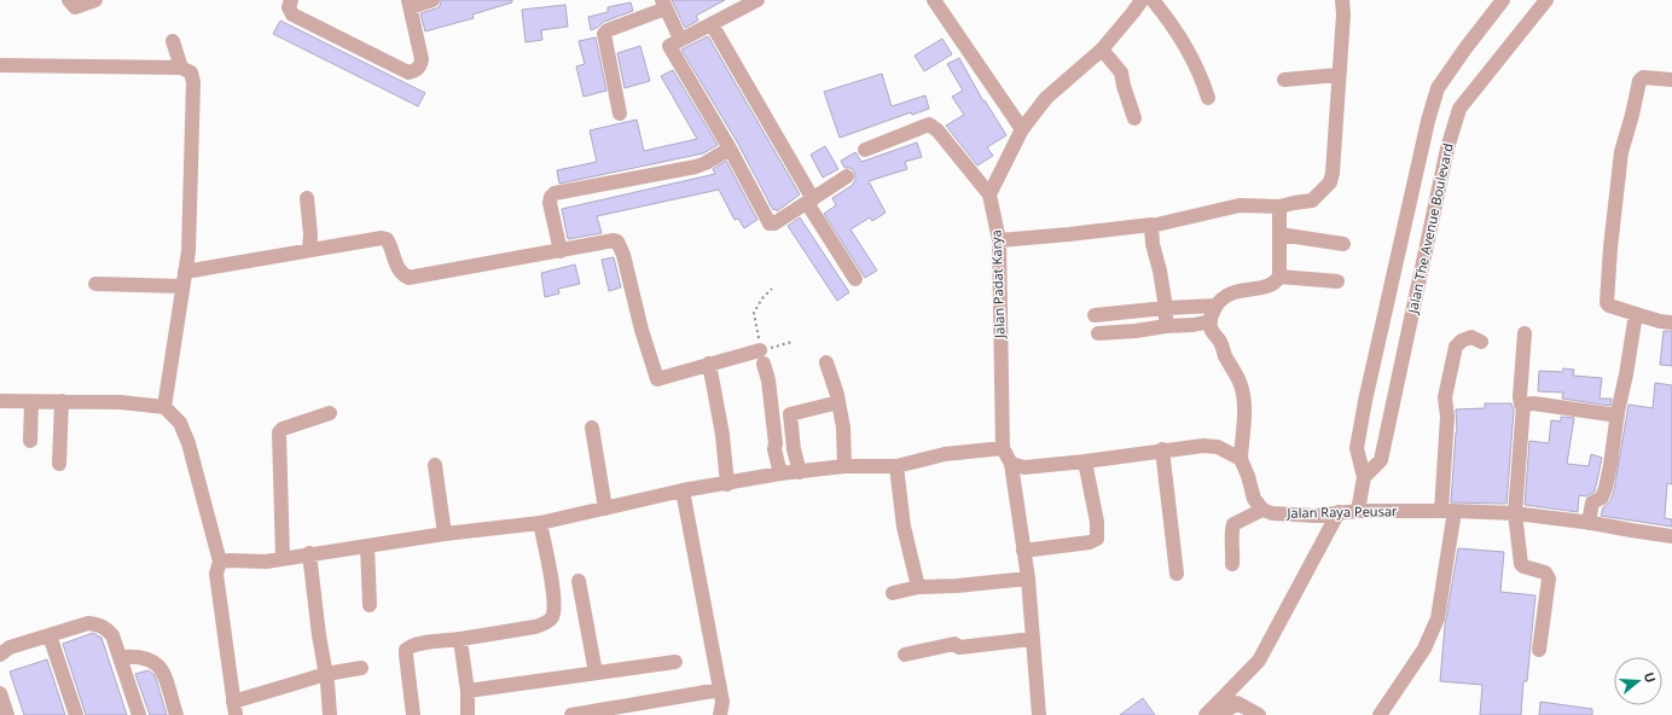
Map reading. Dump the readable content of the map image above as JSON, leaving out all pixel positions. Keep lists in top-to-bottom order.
{
  "streets": {
    "street": ["Jalan The Avenue Boulevard", "Jalan Padat Karya", "Jalan Raya Peusar"]
  },
  "crossings": [
    ["Jalan The Avenue Boulevard", "Jalan Raya Peusar"]
  ],
  "north": "right"
}
